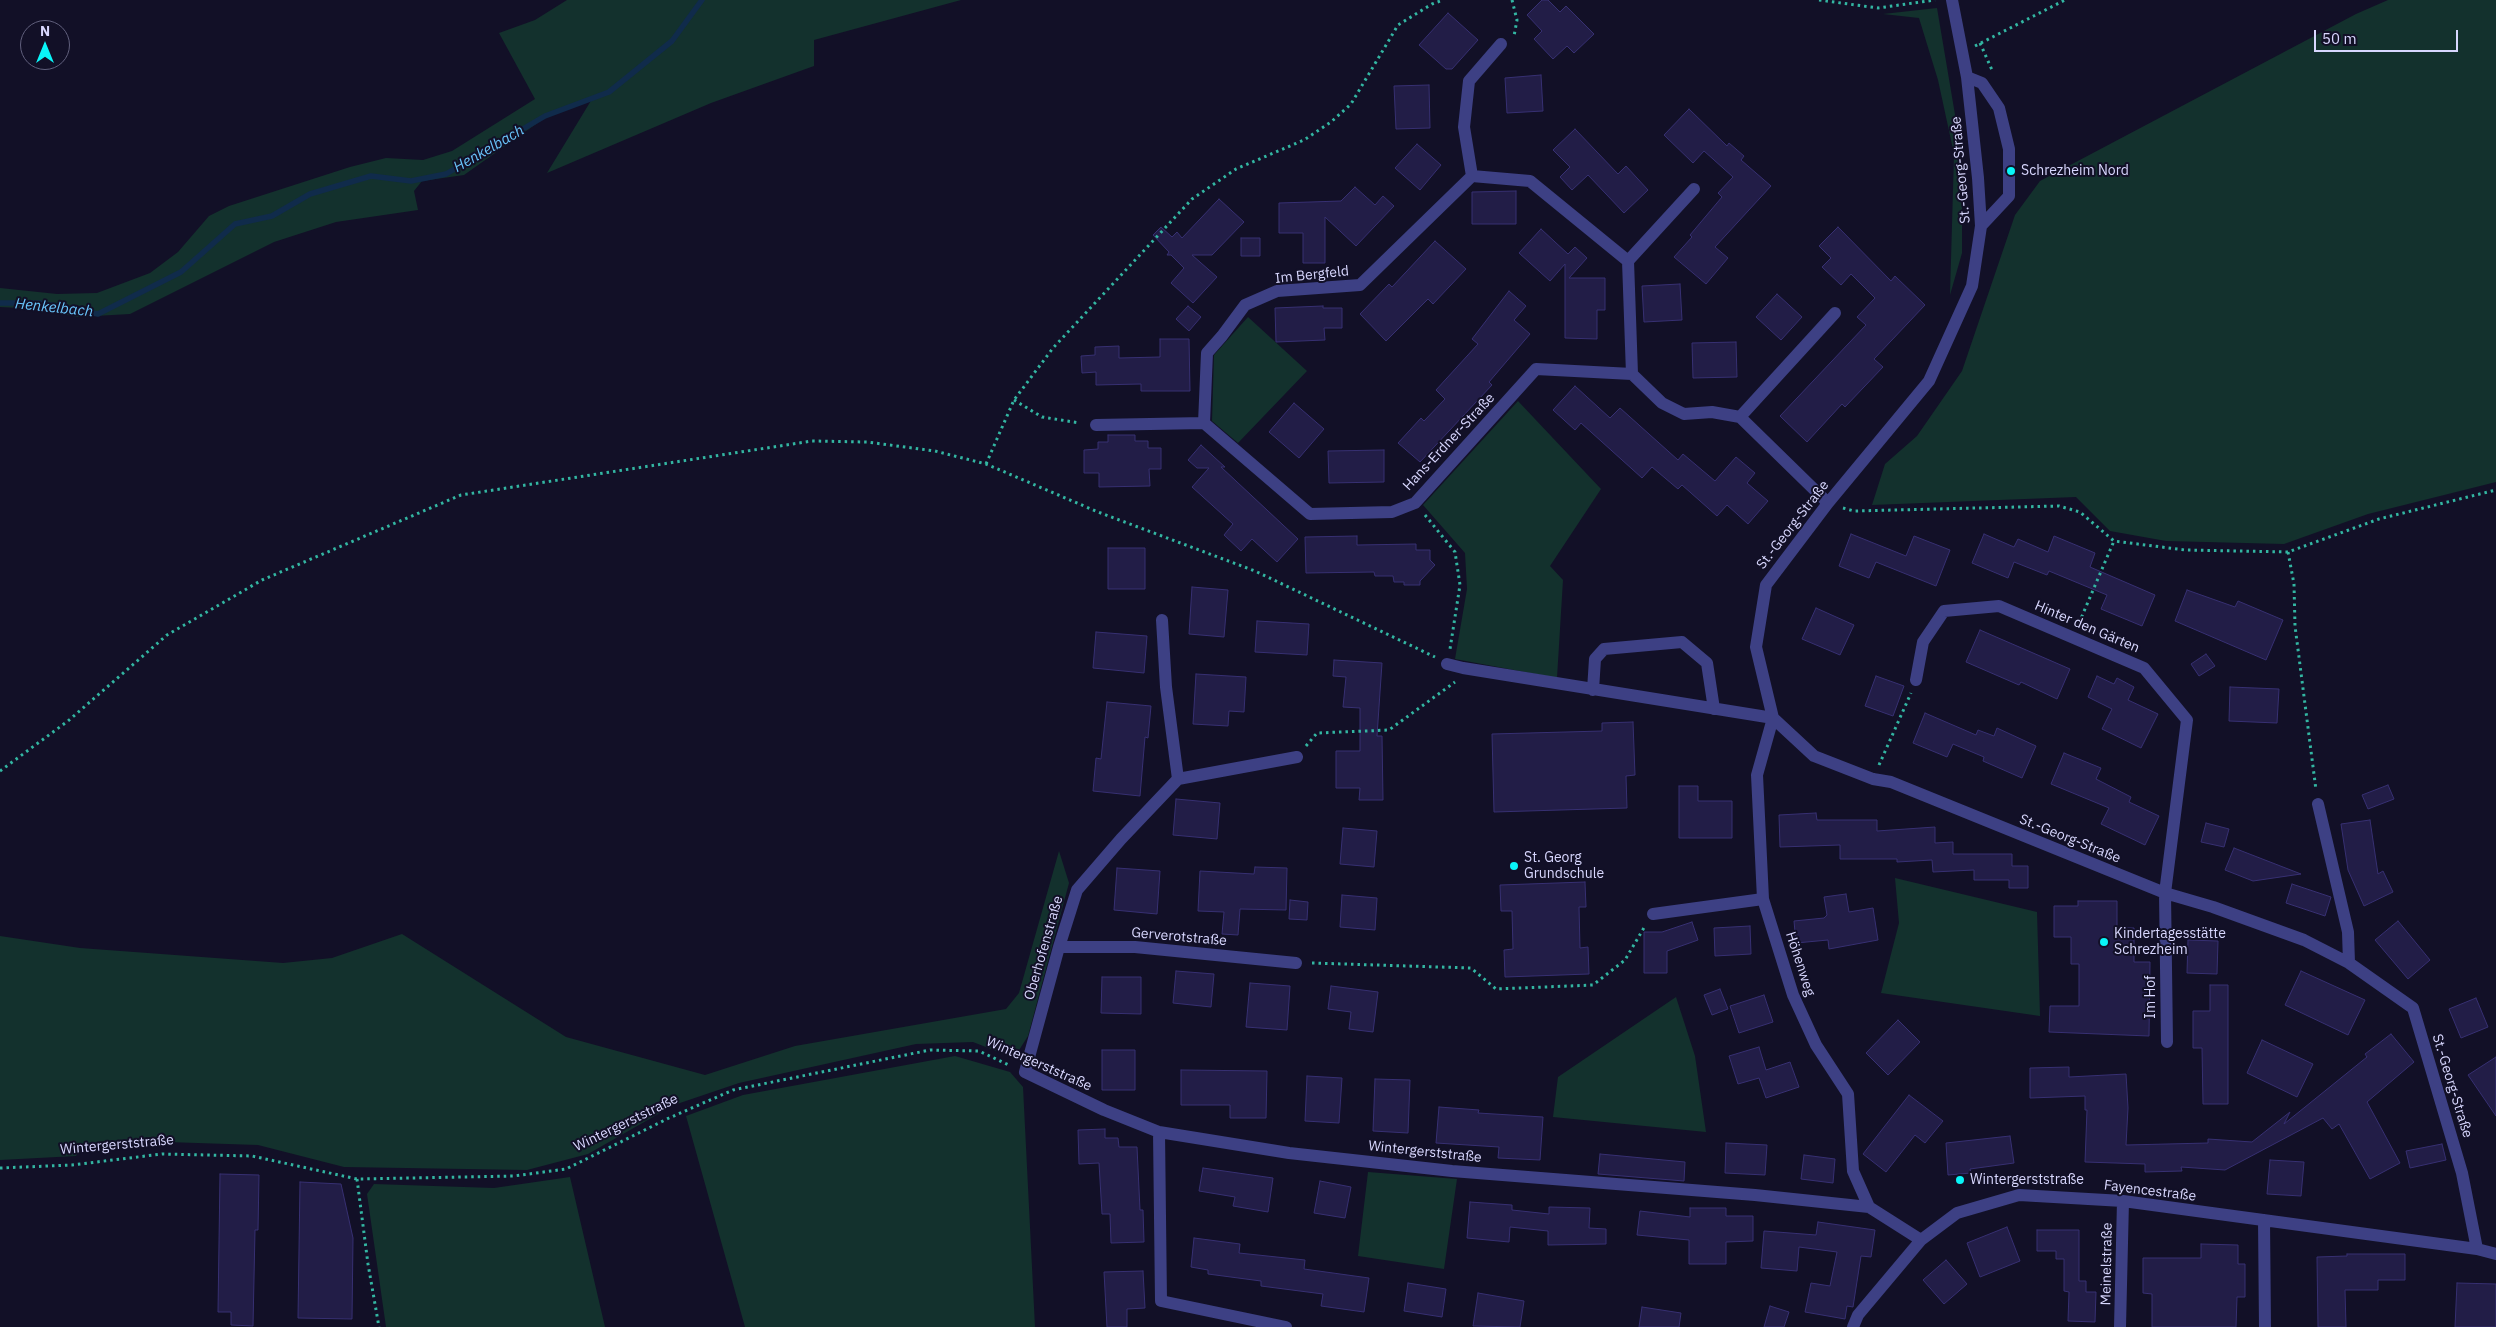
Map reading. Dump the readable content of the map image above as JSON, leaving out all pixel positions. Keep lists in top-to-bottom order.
{
  "streets": {
    "street": [
      "St.-Georg-Straße",
      "Im Bergfeld",
      "Hans-Erdner-Straße",
      "Hinter den Gärten",
      "Gerverotstraße",
      "Oberhofenstraße",
      "Höhenweg",
      "Im Hof",
      "Wintergerststraße",
      "Fayencestraße",
      "Meinelstraße"
    ]
  },
  "crossings": [
    ["St.-Georg-Straße", "Hinter den Gärten"],
    ["St.-Georg-Straße", "Höhenweg"],
    ["St.-Georg-Straße", "Im Hof"],
    ["St.-Georg-Straße", "Fayencestraße"],
    ["Im Bergfeld", "Hans-Erdner-Straße"],
    ["Hinter den Gärten", "Im Hof"],
    ["Gerverotstraße", "Oberhofenstraße"],
    ["Oberhofenstraße", "Wintergerststraße"],
    ["Höhenweg", "Wintergerststraße"],
    ["Wintergerststraße", "Fayencestraße"],
    ["Fayencestraße", "Meinelstraße"]
  ],
  "water": ["Henkelbach"],
  "places": [
    "Schrezheim Nord",
    "St. Georg Grundschule",
    "Kindertagesstätte Schrezheim",
    "Wintergerststraße"
  ],
  "scale_bar": "50 m",
  "north": "top"
}
